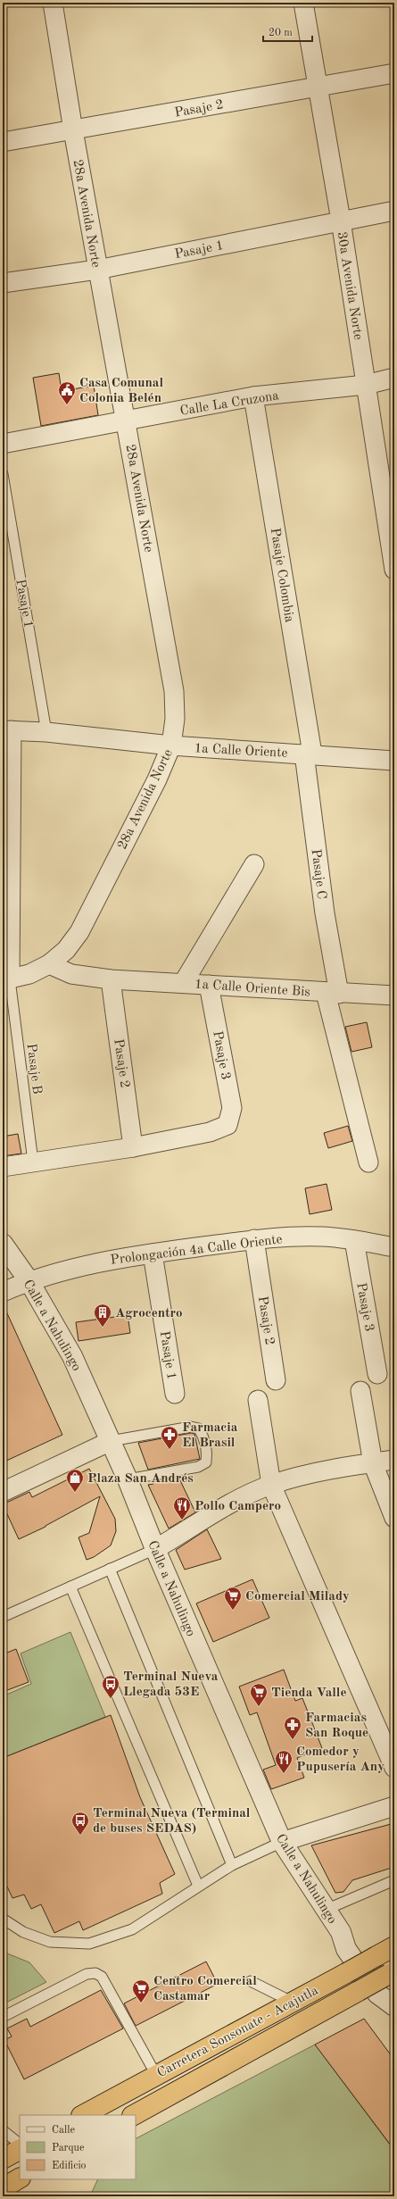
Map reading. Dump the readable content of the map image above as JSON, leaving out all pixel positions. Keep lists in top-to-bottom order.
{
  "streets": {
    "highway": ["Carretera Sonsonate - Acajutla"],
    "street": [
      "Pasaje 2",
      "28a Avenida Norte",
      "Pasaje 1",
      "30a Avenida Norte",
      "Calle La Cruzona",
      "Pasaje Colombia",
      "1a Calle Oriente",
      "Pasaje C",
      "1a Calle Oriente Bis",
      "Pasaje 3",
      "Prolongación 4a Calle Oriente",
      "Calle a Nahulingo"
    ],
    "lane": ["Pasaje B"]
  },
  "crossings": [
    ["Pasaje 2", "28a Avenida Norte"],
    ["Pasaje 2", "30a Avenida Norte"],
    ["Pasaje 2", "1a Calle Oriente Bis"],
    ["Pasaje 2", "Pasaje 3"],
    ["Pasaje 2", "Prolongación 4a Calle Oriente"],
    ["28a Avenida Norte", "Pasaje 1"],
    ["28a Avenida Norte", "Calle La Cruzona"],
    ["28a Avenida Norte", "1a Calle Oriente"],
    ["28a Avenida Norte", "1a Calle Oriente Bis"],
    ["28a Avenida Norte", "Pasaje B"],
    ["Pasaje 1", "30a Avenida Norte"],
    ["Pasaje 1", "1a Calle Oriente"],
    ["Pasaje 1", "Prolongación 4a Calle Oriente"],
    ["30a Avenida Norte", "Calle La Cruzona"],
    ["Calle La Cruzona", "Pasaje Colombia"],
    ["Pasaje Colombia", "1a Calle Oriente"],
    ["Pasaje Colombia", "Pasaje C"],
    ["1a Calle Oriente", "Pasaje C"],
    ["Pasaje C", "1a Calle Oriente Bis"],
    ["1a Calle Oriente Bis", "Pasaje 3"],
    ["Pasaje 3", "Prolongación 4a Calle Oriente"],
    ["Prolongación 4a Calle Oriente", "Calle a Nahulingo"]
  ],
  "places": {
    "public building": ["Casa Comunal Colonia Belén"],
    "building": ["Agrocentro"],
    "pharmacy": ["Farmacia El Brasil", "Farmacias San Roque"],
    "shop": ["Plaza San Andrés"],
    "restaurant": ["Pollo Campero", "Comedor y Pupusería Any"],
    "supermarket": ["Comercial Milady", "Tienda Valle", "Centro Comercial Castamar"],
    "bus stop": ["Terminal Nueva Llegada 53E", "Terminal Nueva (Terminal de buses SEDAS)"]
  },
  "legend": ["Calle", "Parque", "Edificio"],
  "scale_bar": "20 m"
}
